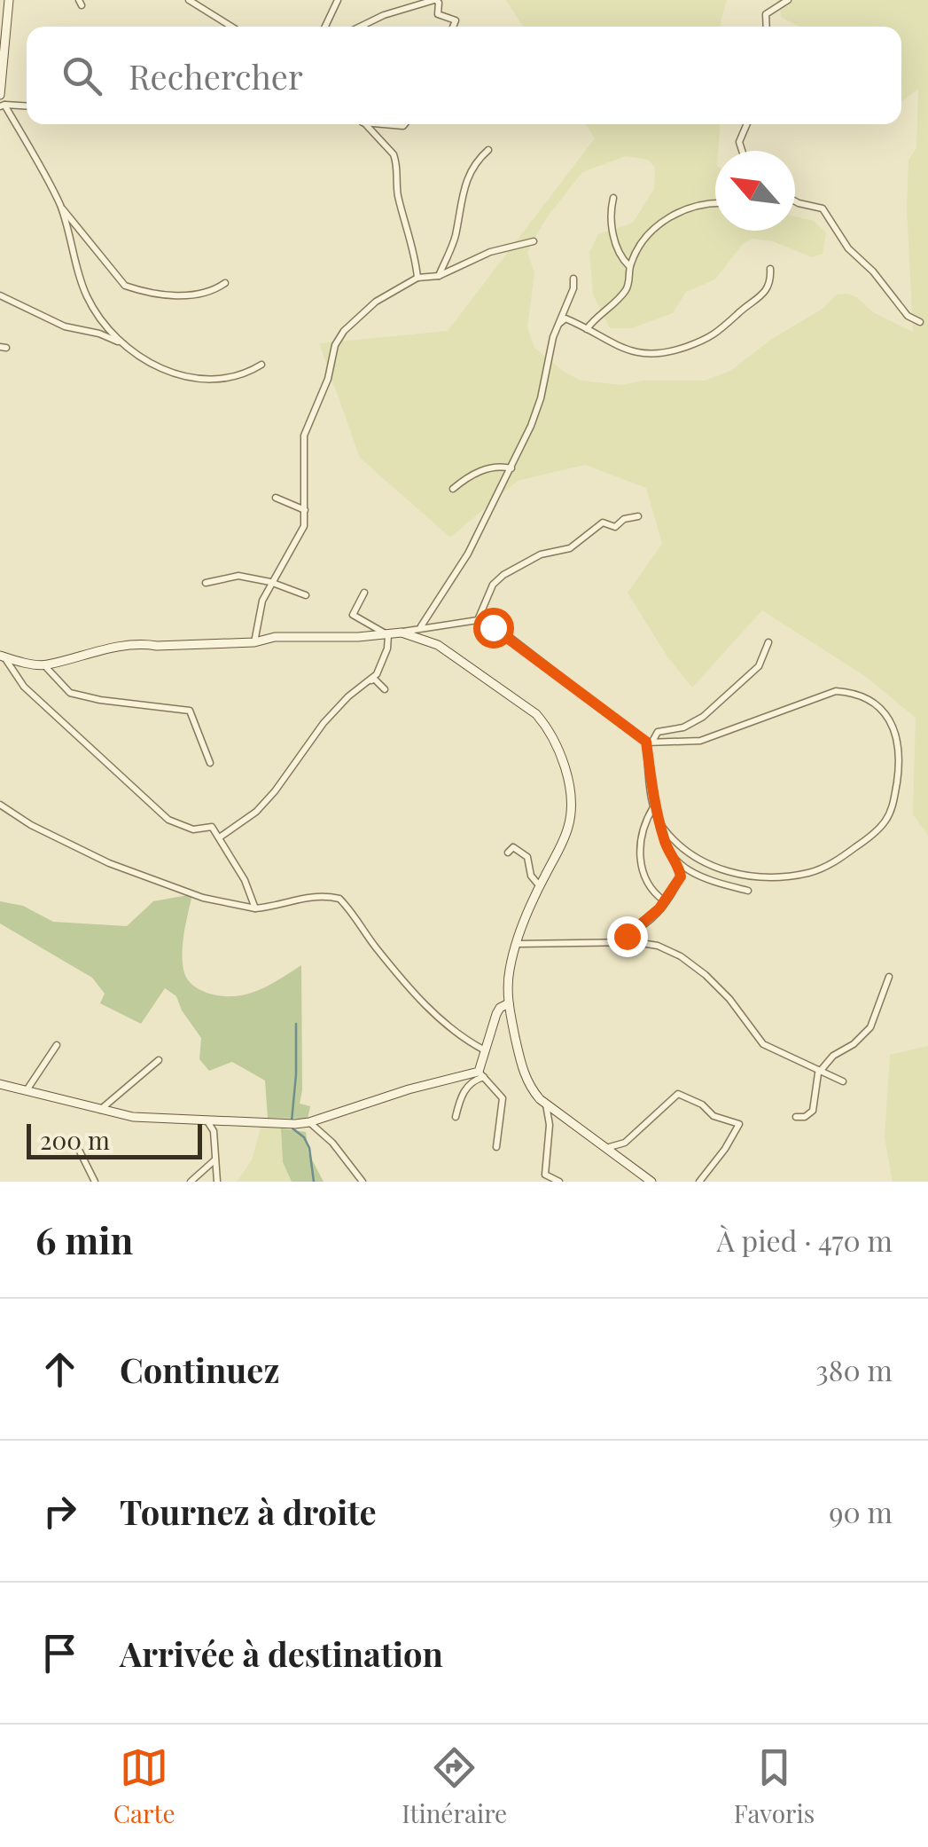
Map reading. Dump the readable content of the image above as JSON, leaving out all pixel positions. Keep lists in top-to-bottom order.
{
  "scale_bar": "200 m",
  "north": "top left",
  "page": {
    "search": "Rechercher",
    "scale": "200 m",
    "heading": ["6 min", "À pied · 470 m"],
    "list": [
      ["Continuez", "380 m"],
      ["Tournez à droite", "90 m"],
      "Arrivée à destination"
    ],
    "nav": ["Carte", "Itinéraire", "Favoris"]
  }
}
